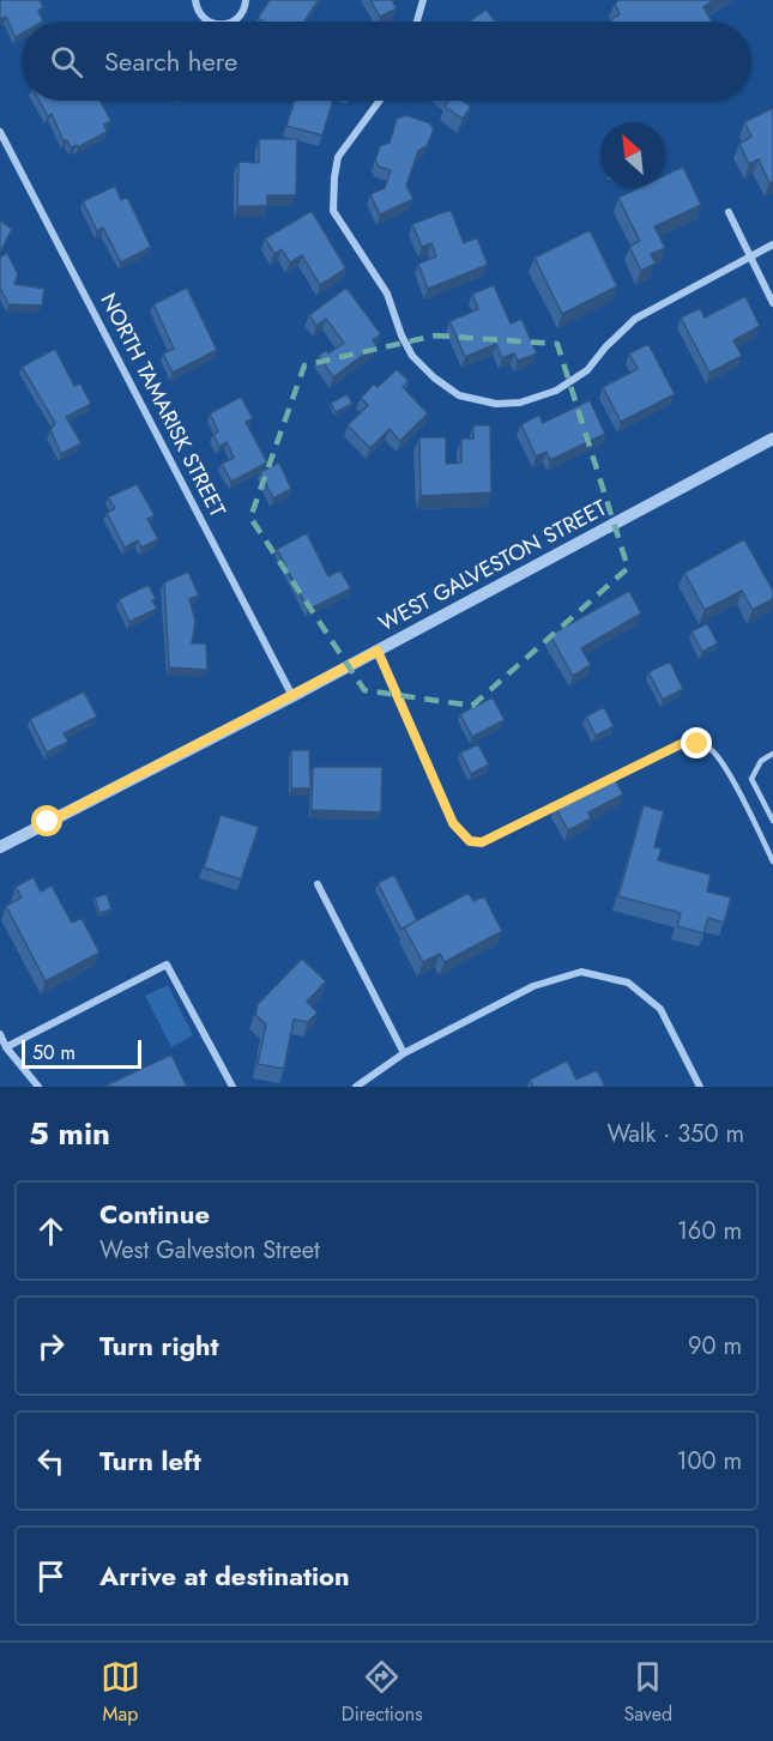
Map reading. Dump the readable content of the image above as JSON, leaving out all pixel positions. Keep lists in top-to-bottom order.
{
  "streets": {
    "street": ["NORTH TAMARISK STREET", "WEST GALVESTON STREET"]
  },
  "crossings": [
    ["NORTH TAMARISK STREET", "WEST GALVESTON STREET"]
  ],
  "scale_bar": "50 m",
  "north": "top left",
  "page": {
    "search": "Search here",
    "scale": "50 m",
    "heading": ["5 min", "Walk · 350 m"],
    "list": [
      ["Continue", "West Galveston Street", "160 m"],
      ["Turn right", "90 m"],
      ["Turn left", "100 m"],
      "Arrive at destination"
    ],
    "nav": ["Map", "Directions", "Saved"]
  }
}
